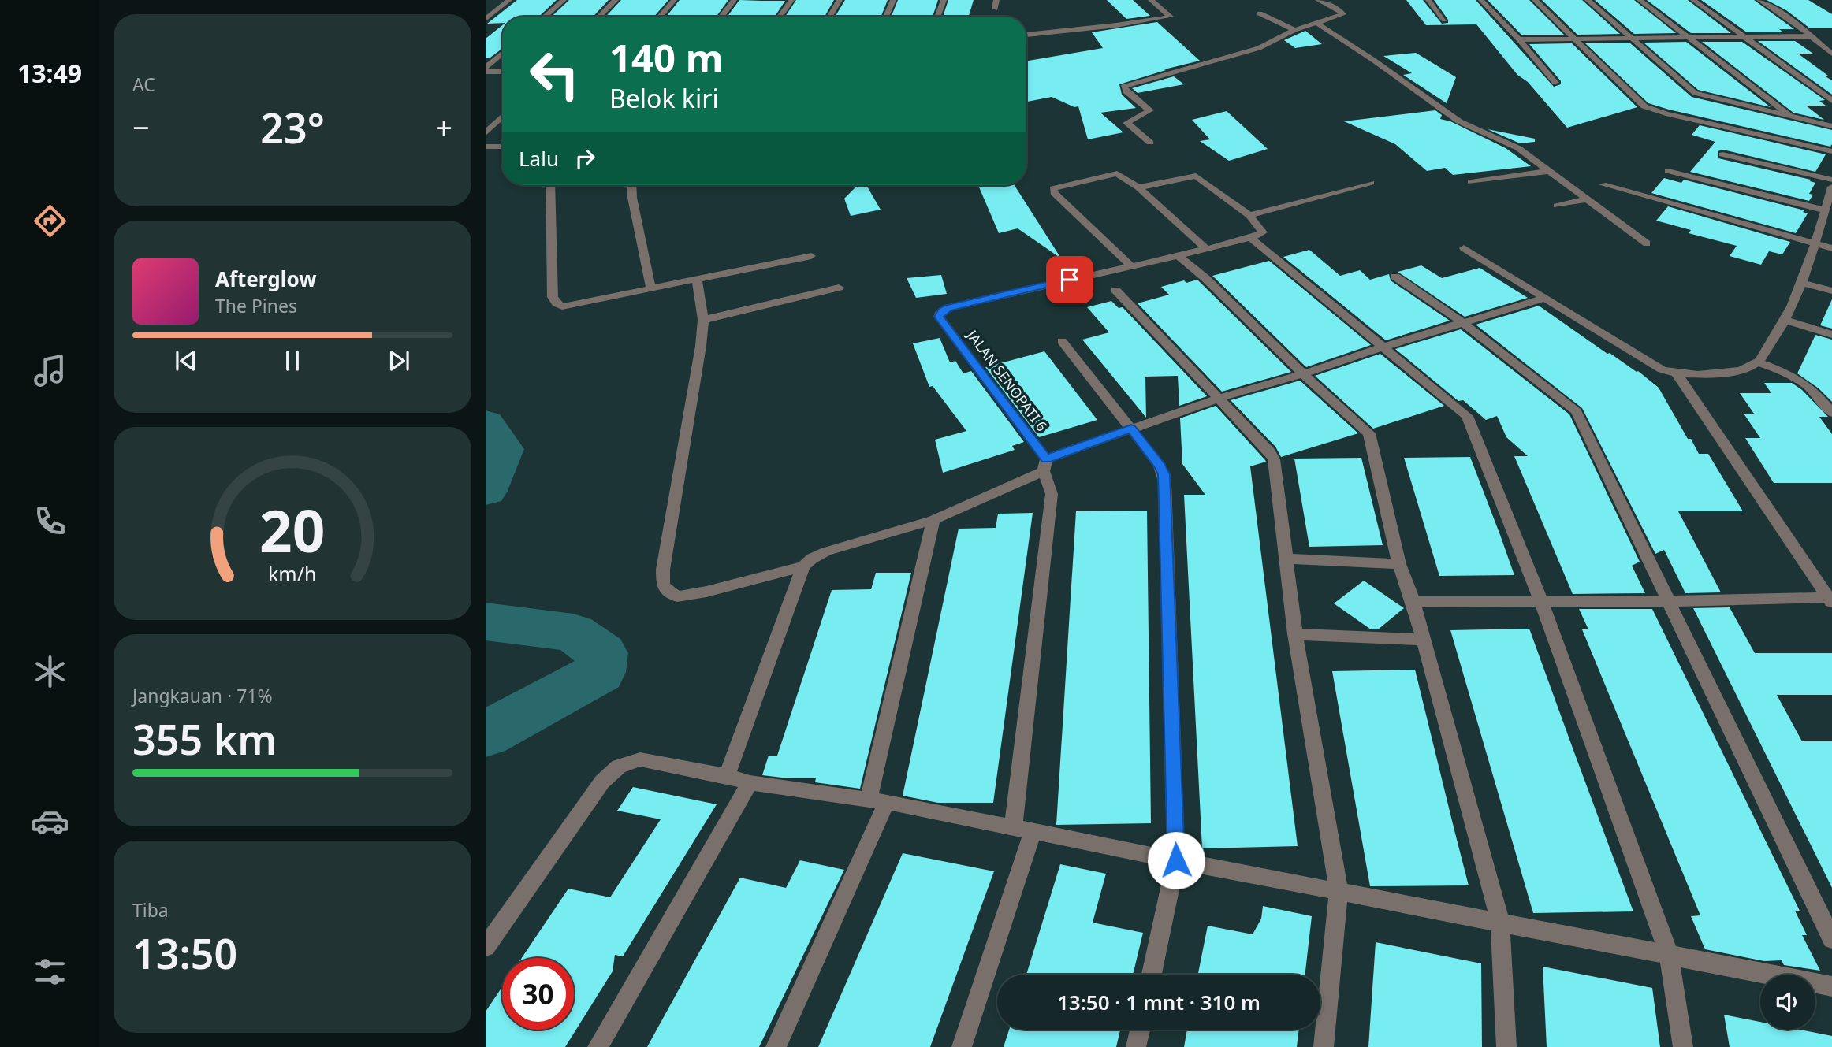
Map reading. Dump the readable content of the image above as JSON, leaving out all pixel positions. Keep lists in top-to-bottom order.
{
  "streets": {
    "street": ["JALAN SENOPATI 6"]
  },
  "page": {
    "tabs": "13:49",
    "tile": [
      "AC",
      ["Jangkauan · 71%", "355 km"],
      ["Tiba", "13:50"]
    ],
    "turn": ["140 m", "Belok kiri"],
    "heat": ["−", "23°", "+"],
    "then": "Lalu",
    "song": ["Afterglow", "The Pines"],
    "limit": "30",
    "trip": "13:50 · 1 mnt · 310 m",
    "gauge": ["20", "km/h"]
  }
}
